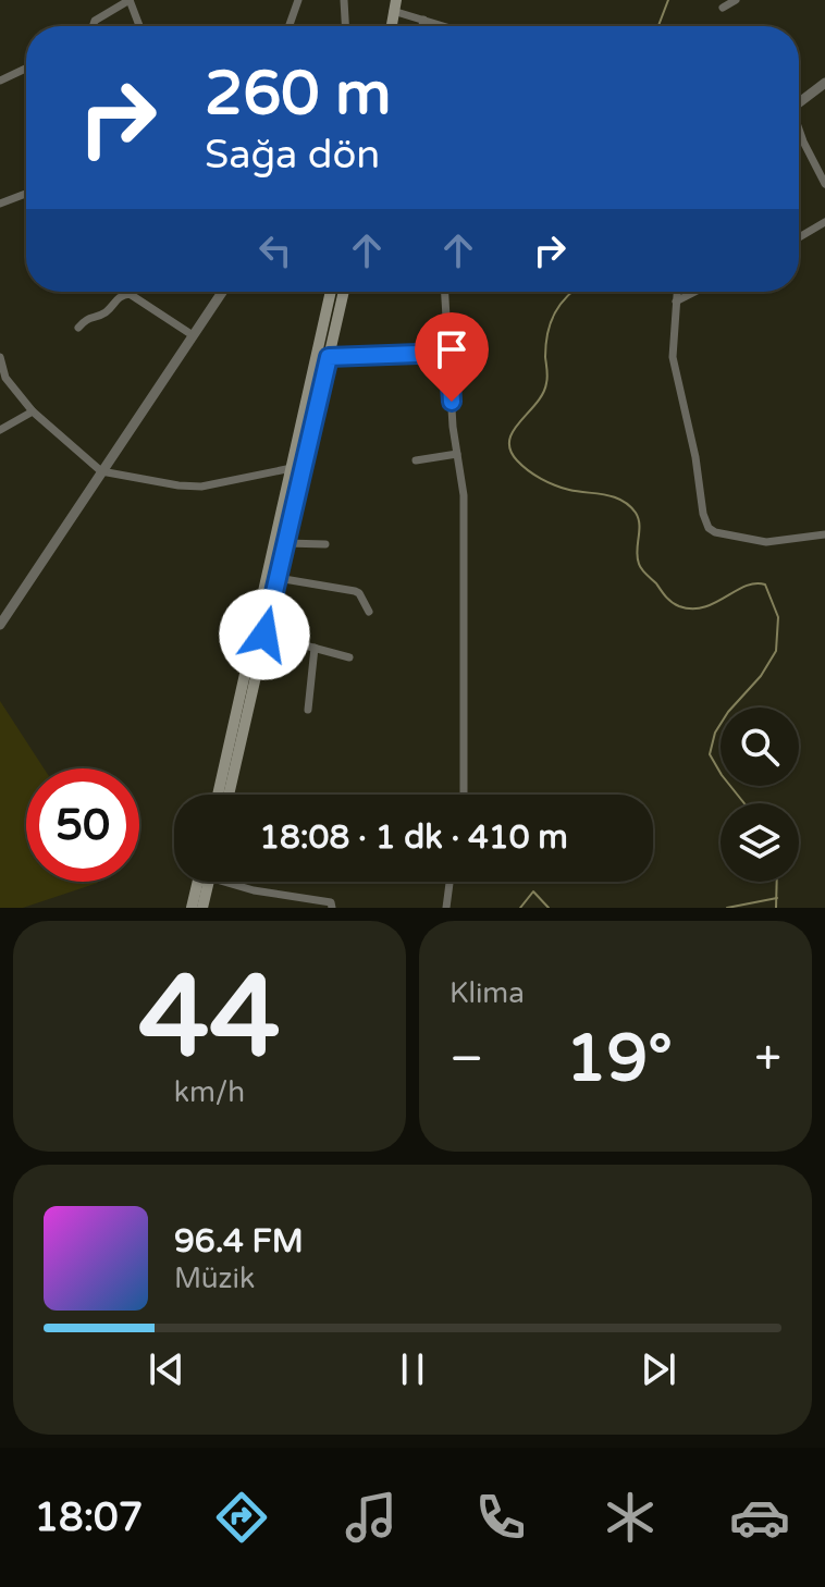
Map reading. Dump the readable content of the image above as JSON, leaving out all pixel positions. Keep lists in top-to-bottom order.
{
  "page": {
    "turn": ["260 m", "Sağa dön"],
    "limit": "50",
    "trip": "18:08 · 1 dk · 410 m",
    "tile": [
      ["44", "km/h"],
      "Klima"
    ],
    "heat": ["−", "19°", "+"],
    "song": ["96.4 FM", "Müzik"],
    "tabs": "18:07"
  }
}
